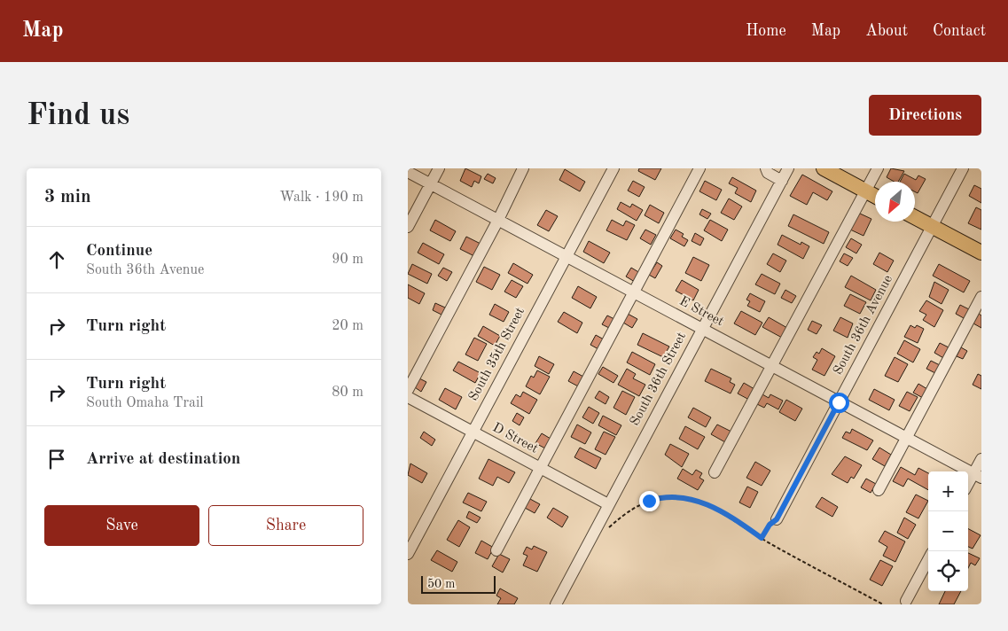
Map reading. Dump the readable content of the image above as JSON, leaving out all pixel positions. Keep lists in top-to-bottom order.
{
  "streets": {
    "street": [
      "E Street",
      "South 36th Avenue",
      "South 35th Street",
      "South 36th Street",
      "D Street"
    ]
  },
  "crossings": [
    ["E Street", "South 36th Avenue"],
    ["E Street", "South 35th Street"],
    ["E Street", "South 36th Street"],
    ["South 35th Street", "D Street"],
    ["South 36th Street", "D Street"]
  ],
  "scale_bar": "50 m",
  "north": "bottom left",
  "page": {
    "header": "Map",
    "nav": [
      "Home",
      "Map",
      "About",
      "Contact"
    ],
    "buttons": [
      "Directions",
      ["Save", "Share"]
    ],
    "title": "Find us",
    "heading": ["3 min", "Walk · 190 m"],
    "list": [
      ["Continue", "South 36th Avenue", "90 m"],
      ["Turn right", "20 m"],
      ["Turn right", "South Omaha Trail", "80 m"],
      "Arrive at destination"
    ],
    "map_buttons": ["+", "−"],
    "scale": "50 m"
  }
}
